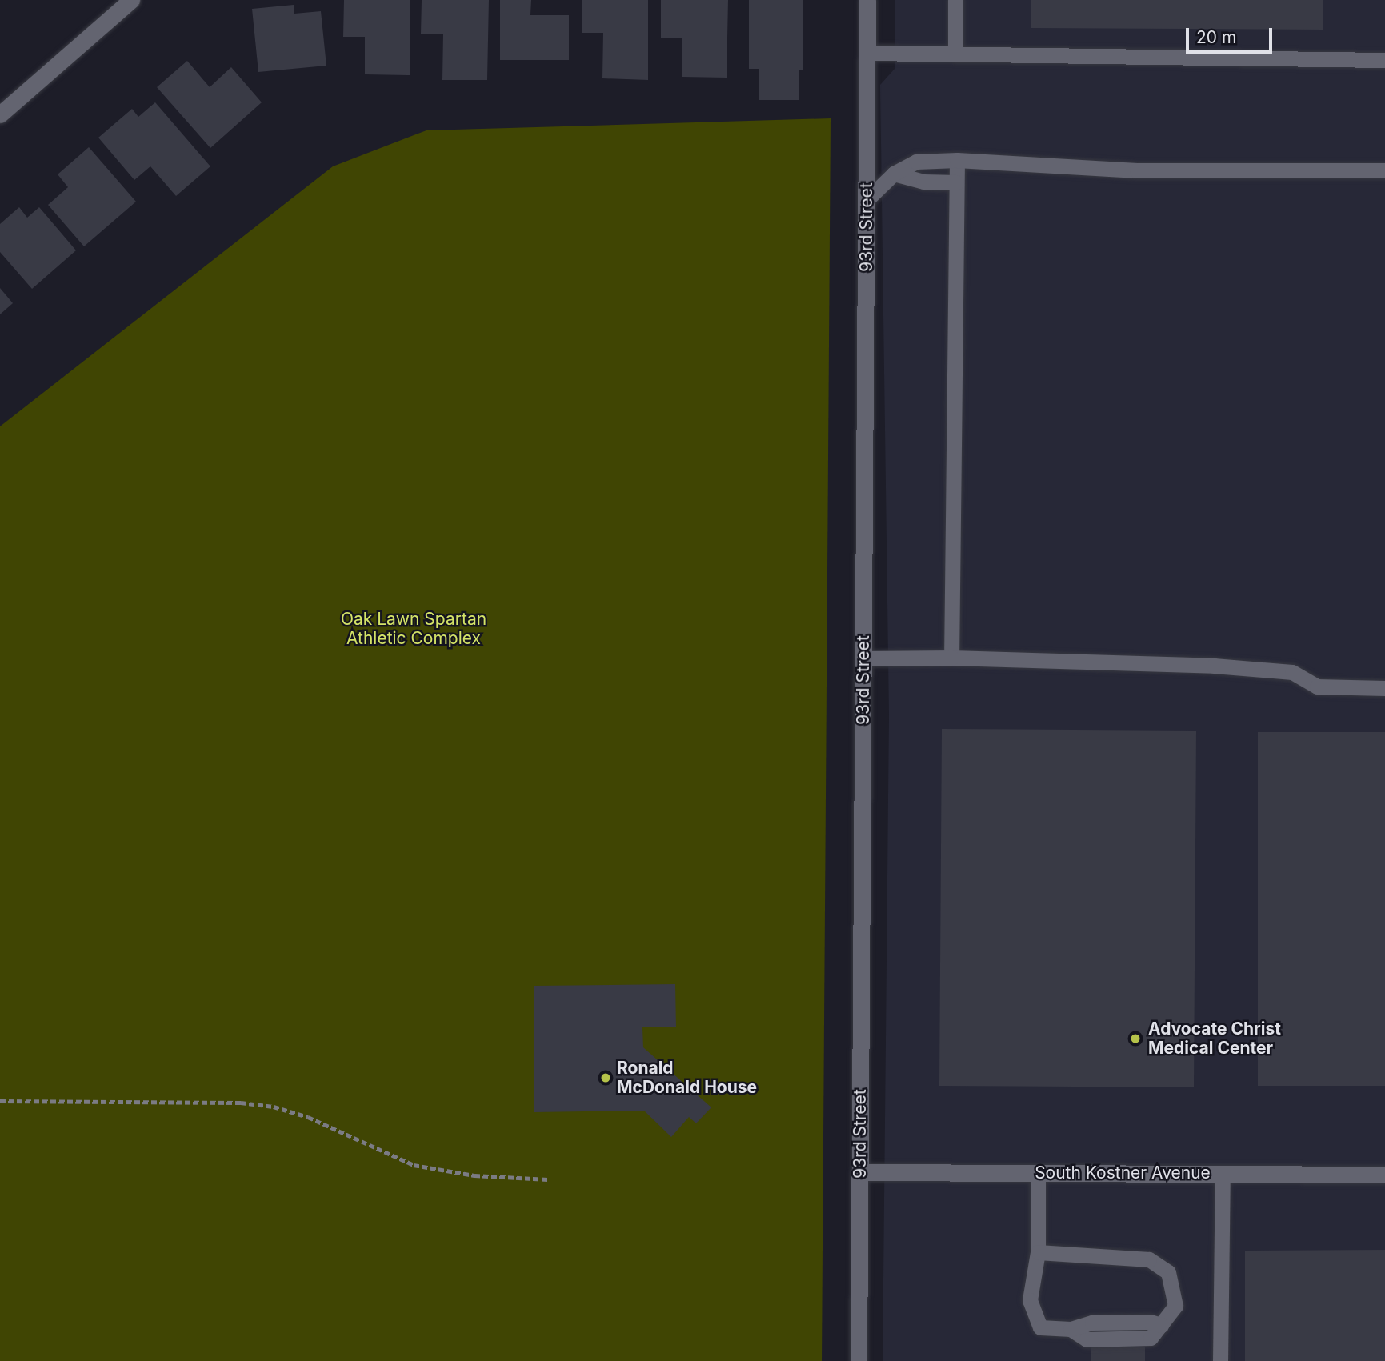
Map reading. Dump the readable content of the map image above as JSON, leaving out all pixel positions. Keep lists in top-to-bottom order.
{
  "streets": {
    "street": ["93rd Street", "South Kostner Avenue"]
  },
  "crossings": [
    ["93rd Street", "South Kostner Avenue"]
  ],
  "parks": ["Oak Lawn Spartan Athletic Complex"],
  "places": ["Advocate Christ Medical Center", "Ronald McDonald House"],
  "scale_bar": "20 m"
}
